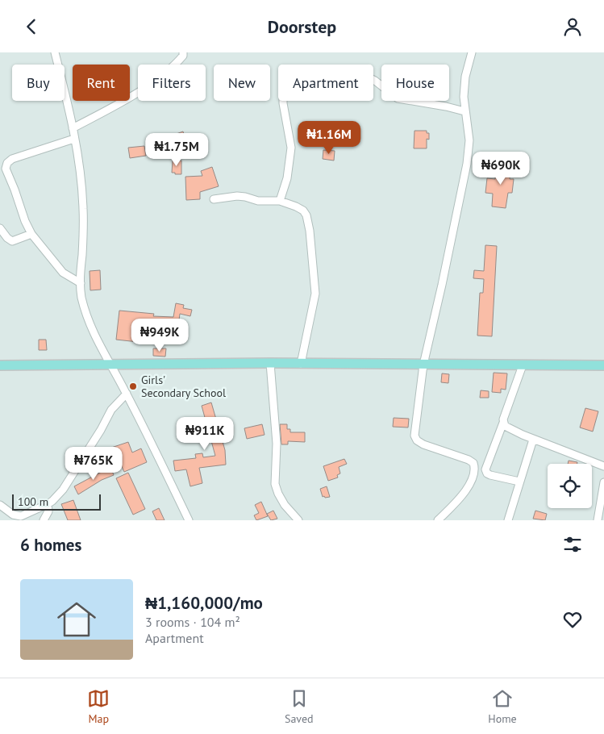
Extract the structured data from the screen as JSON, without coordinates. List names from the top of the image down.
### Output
{
  "places": ["Girls' Secondary School"],
  "scale_bar": "100 m",
  "page": {
    "header": "Doorstep",
    "chip": [
      "Buy",
      "Rent",
      "Filters",
      "New",
      "Apartment",
      "House"
    ],
    "price": [
      "₦1.16M",
      "₦1.75M",
      "₦690K",
      "₦949K",
      "₦911K",
      "₦765K"
    ],
    "scale": "100 m",
    "heading": "6 homes",
    "list": [
      {
        "name": "₦1,160,000/mo",
        "note": "3 rooms · 104 m² · Apartment"
      }
    ],
    "tabs": ["Map", "Saved", "Home"]
  }
}
